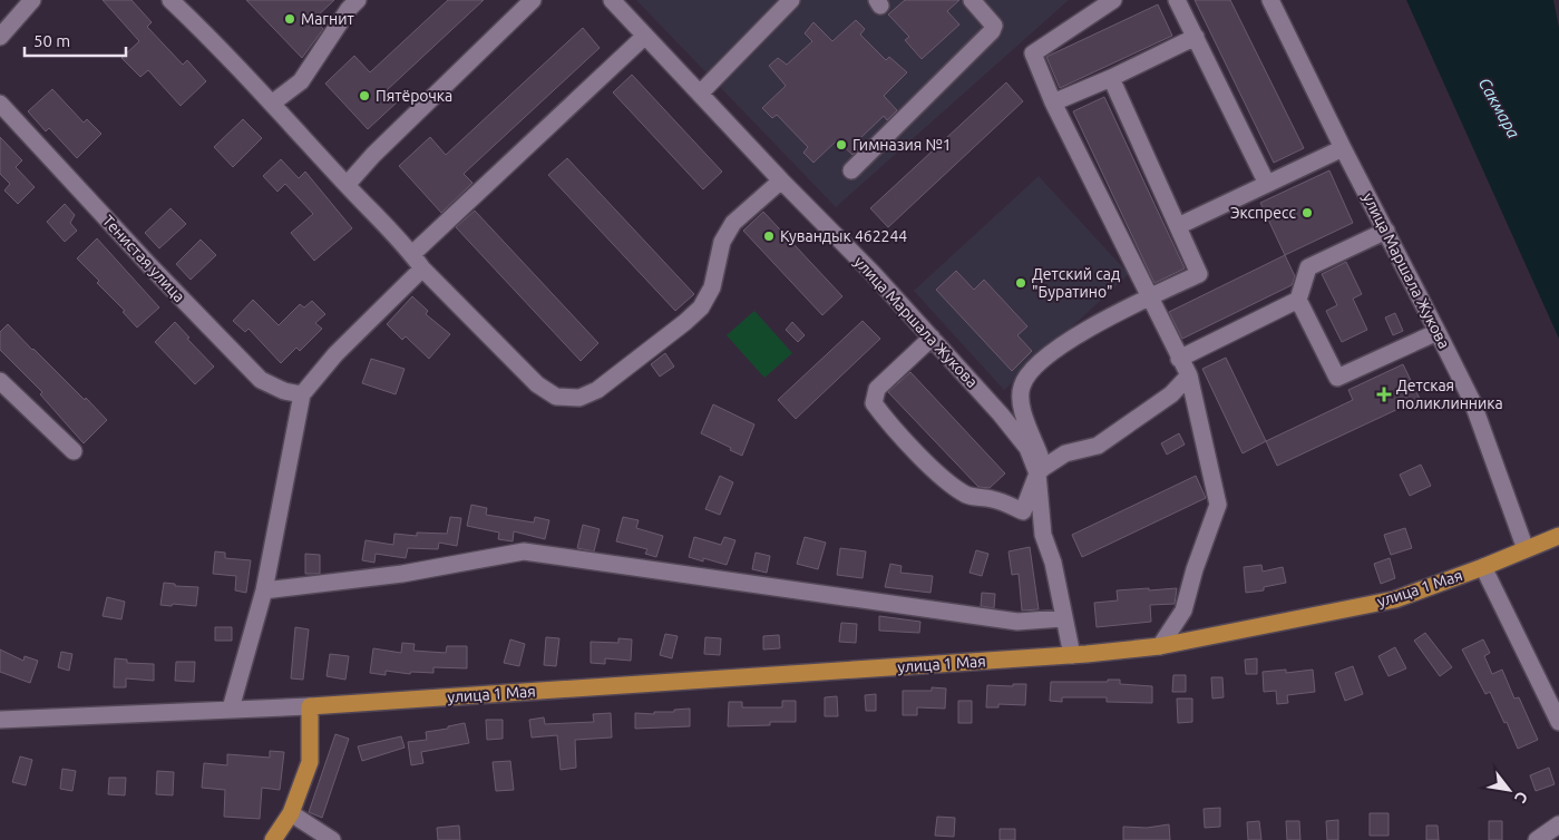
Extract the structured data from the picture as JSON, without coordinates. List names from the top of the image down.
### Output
{
  "streets": {
    "main road": ["улица 1 Мая"],
    "street": ["Тенистая улица", "улица Маршала Жукова"]
  },
  "crossings": [
    ["улица Маршала Жукова", "улица 1 Мая"]
  ],
  "water": ["Сакмара"],
  "places": {
    "other": [
      "Магнит",
      "Пятёрочка",
      "Гимназия №1",
      "Экспресс",
      "Кувандык 462244",
      "Детский сад \"Буратино\""
    ],
    "health": ["Детская поликлинника"]
  },
  "scale_bar": "50 m",
  "north": "bottom right"
}
